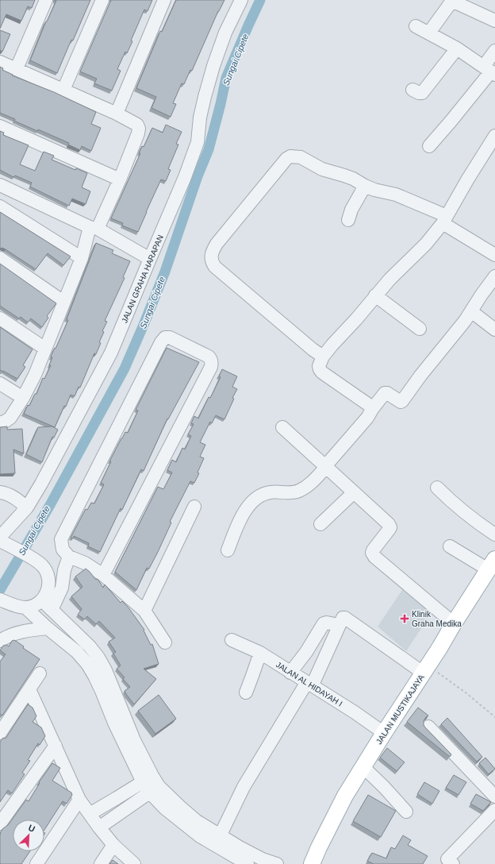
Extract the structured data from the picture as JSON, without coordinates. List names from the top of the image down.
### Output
{
  "streets": {
    "main road": ["JALAN MUSTIKAJAYA"],
    "street": ["JALAN GRAHA HARAPAN", "JALAN AL HIDAYAH I"]
  },
  "crossings": [
    ["JALAN AL HIDAYAH I", "JALAN MUSTIKAJAYA"]
  ],
  "water": ["Sungai Cipete"],
  "places": {
    "health": ["Klinik Graha Medika"]
  },
  "north": "top right"
}
